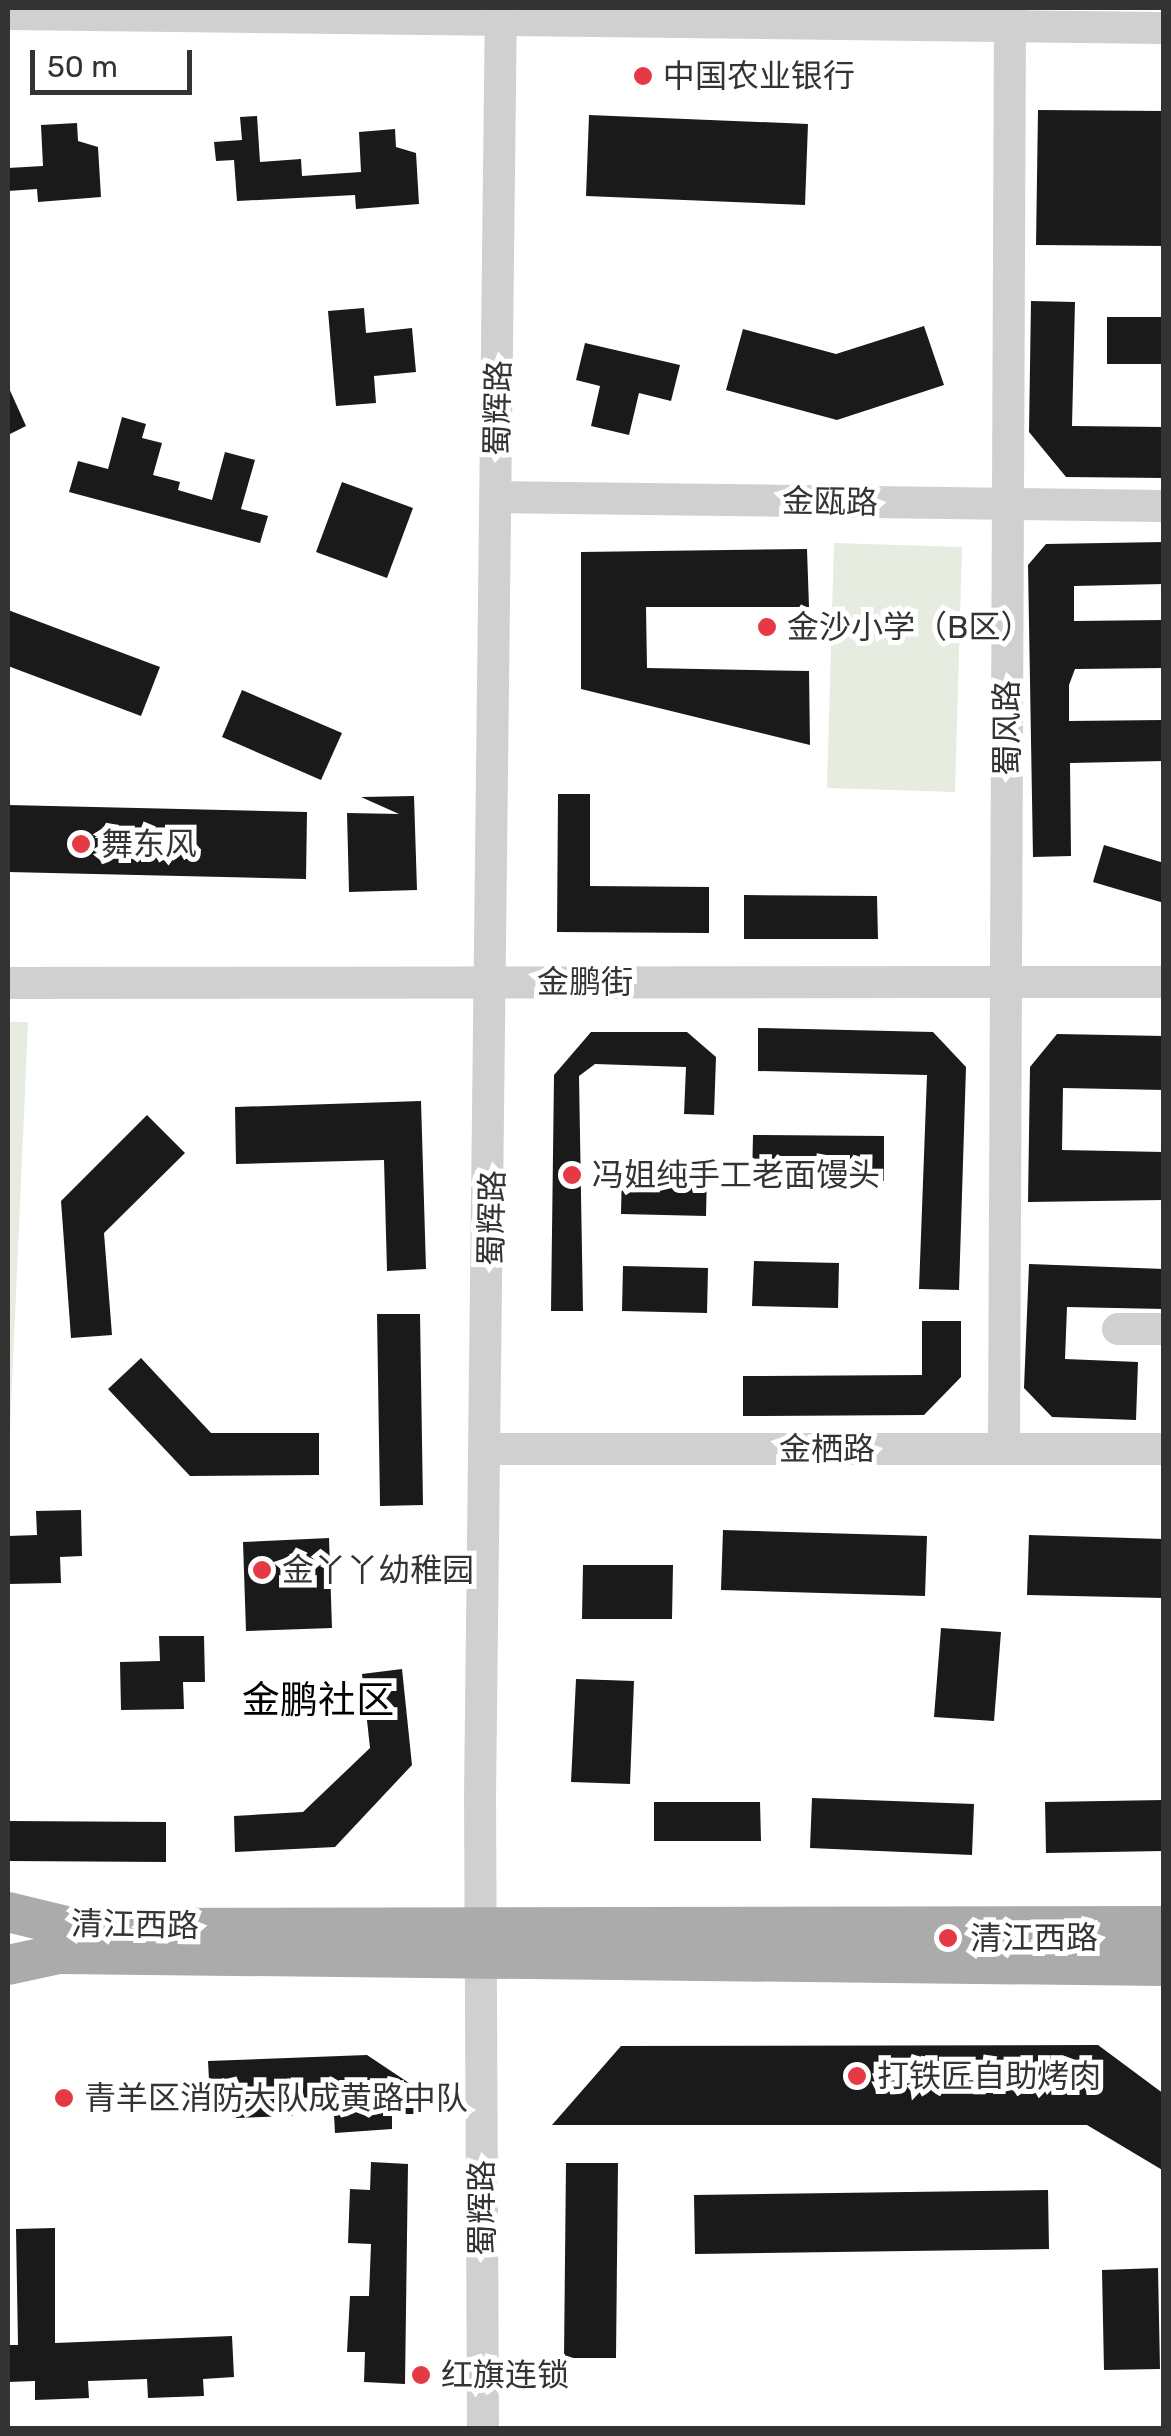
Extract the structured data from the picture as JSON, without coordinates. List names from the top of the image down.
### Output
{
  "streets": {
    "main road": ["清江西路"],
    "street": [
      "蜀辉路",
      "金瓯路",
      "蜀风路",
      "金鹏街",
      "金栖路"
    ]
  },
  "crossings": [
    ["蜀辉路", "金瓯路"],
    ["蜀辉路", "金鹏街"],
    ["蜀辉路", "金栖路"],
    ["蜀辉路", "清江西路"],
    ["金瓯路", "蜀风路"],
    ["蜀风路", "金鹏街"],
    ["蜀风路", "金栖路"]
  ],
  "districts": ["金鹏社区"],
  "places": [
    "中国农业银行",
    "金沙小学（B区）",
    "舞东风",
    "冯姐纯手工老面馒头",
    "金丫丫幼稚园",
    "清江西路",
    "打铁匠自助烤肉",
    "青羊区消防大队成黄路中队",
    "红旗连锁"
  ],
  "scale_bar": "50 m"
}
